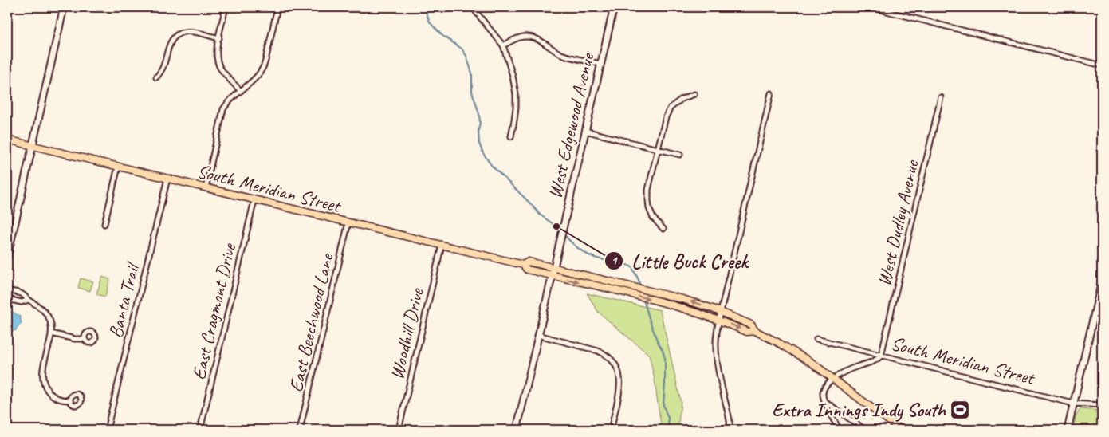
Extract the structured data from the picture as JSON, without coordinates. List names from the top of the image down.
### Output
{
  "streets": {
    "main road": ["West Edgewood Avenue", "South Meridian Street"],
    "street": [
      "West Dudley Avenue",
      "Banta Trail",
      "East Cragmont Drive",
      "East Beechwood Lane",
      "Woodhill Drive"
    ]
  },
  "crossings": [
    ["West Edgewood Avenue", "South Meridian Street"],
    ["South Meridian Street", "West Dudley Avenue"],
    ["South Meridian Street", "Banta Trail"],
    ["South Meridian Street", "East Cragmont Drive"],
    ["South Meridian Street", "East Beechwood Lane"],
    ["South Meridian Street", "Woodhill Drive"]
  ],
  "places": {
    "other": ["Little Buck Creek"],
    "sports": ["Extra Innings Indy South"]
  }
}
